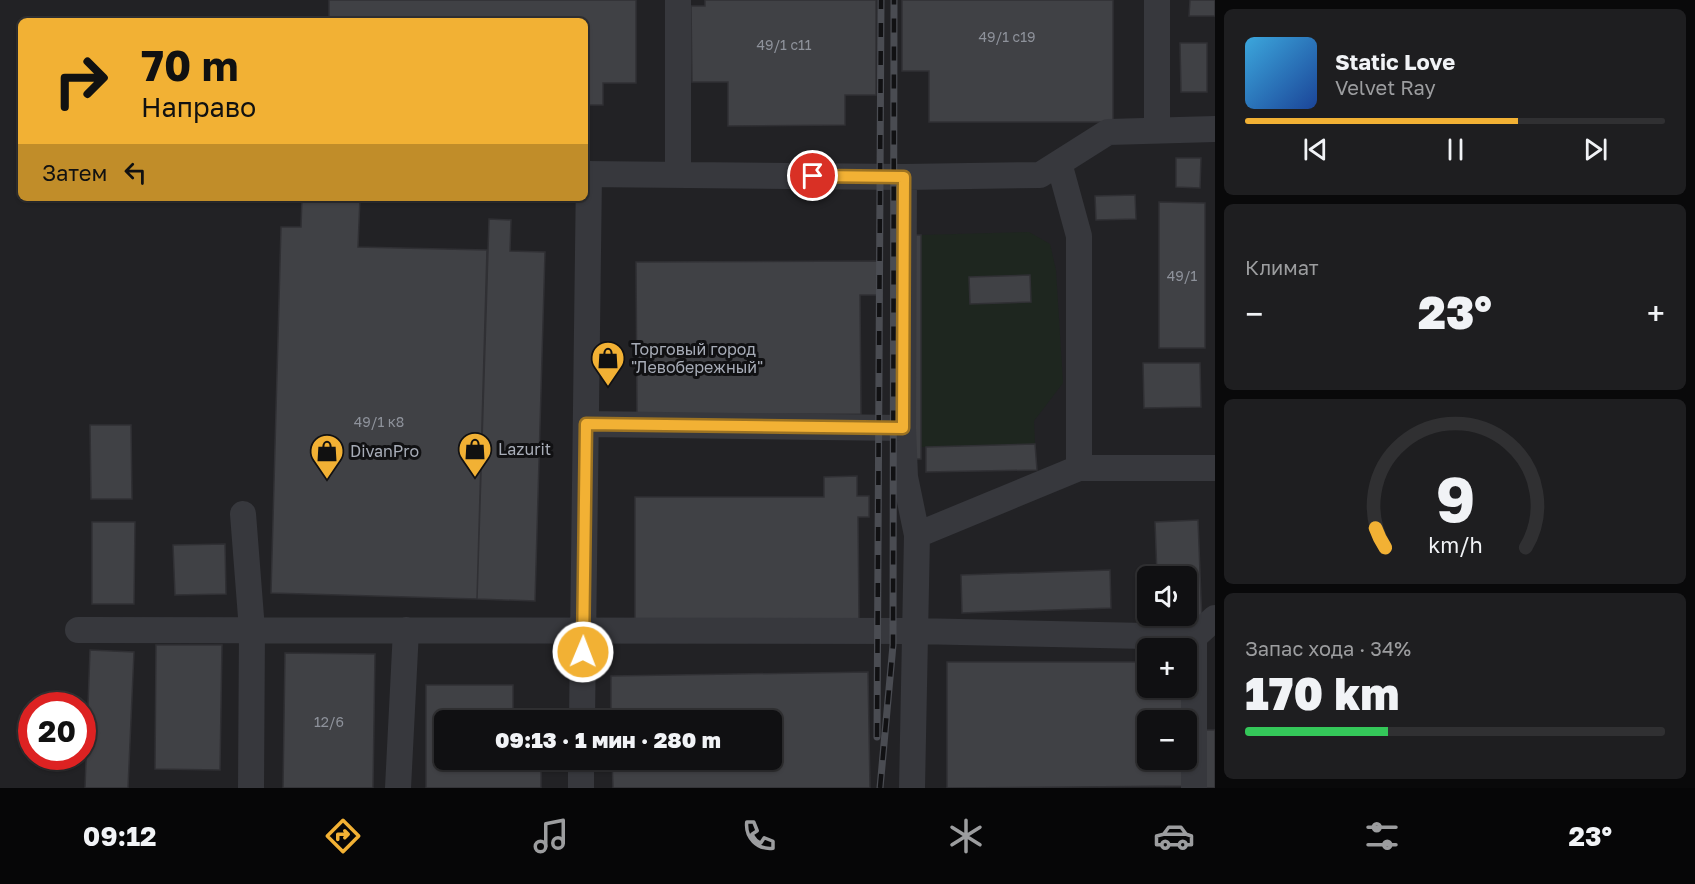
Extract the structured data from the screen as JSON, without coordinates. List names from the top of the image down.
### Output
{
  "places": {
    "shop": ["Торговый город \"Левобережный\"", "Lazurit", "DivanPro"]
  },
  "house_numbers": [
    "49/1 с19",
    "49/1 с11",
    "49/1",
    "49/1 к8",
    "12/6"
  ],
  "page": {
    "turn": ["70 m", "Направо"],
    "song": ["Static Love", "Velvet Ray"],
    "then": "Затем",
    "tile": [
      "Климат",
      ["Запас хода · 34%", "170 km"]
    ],
    "heat": ["−", "23°", "+"],
    "map_buttons": ["+", "−"],
    "limit": "20",
    "trip": "09:13 · 1 мин · 280 m",
    "tabs": ["09:12", "23°"],
    "gauge": ["9", "km/h"]
  }
}
